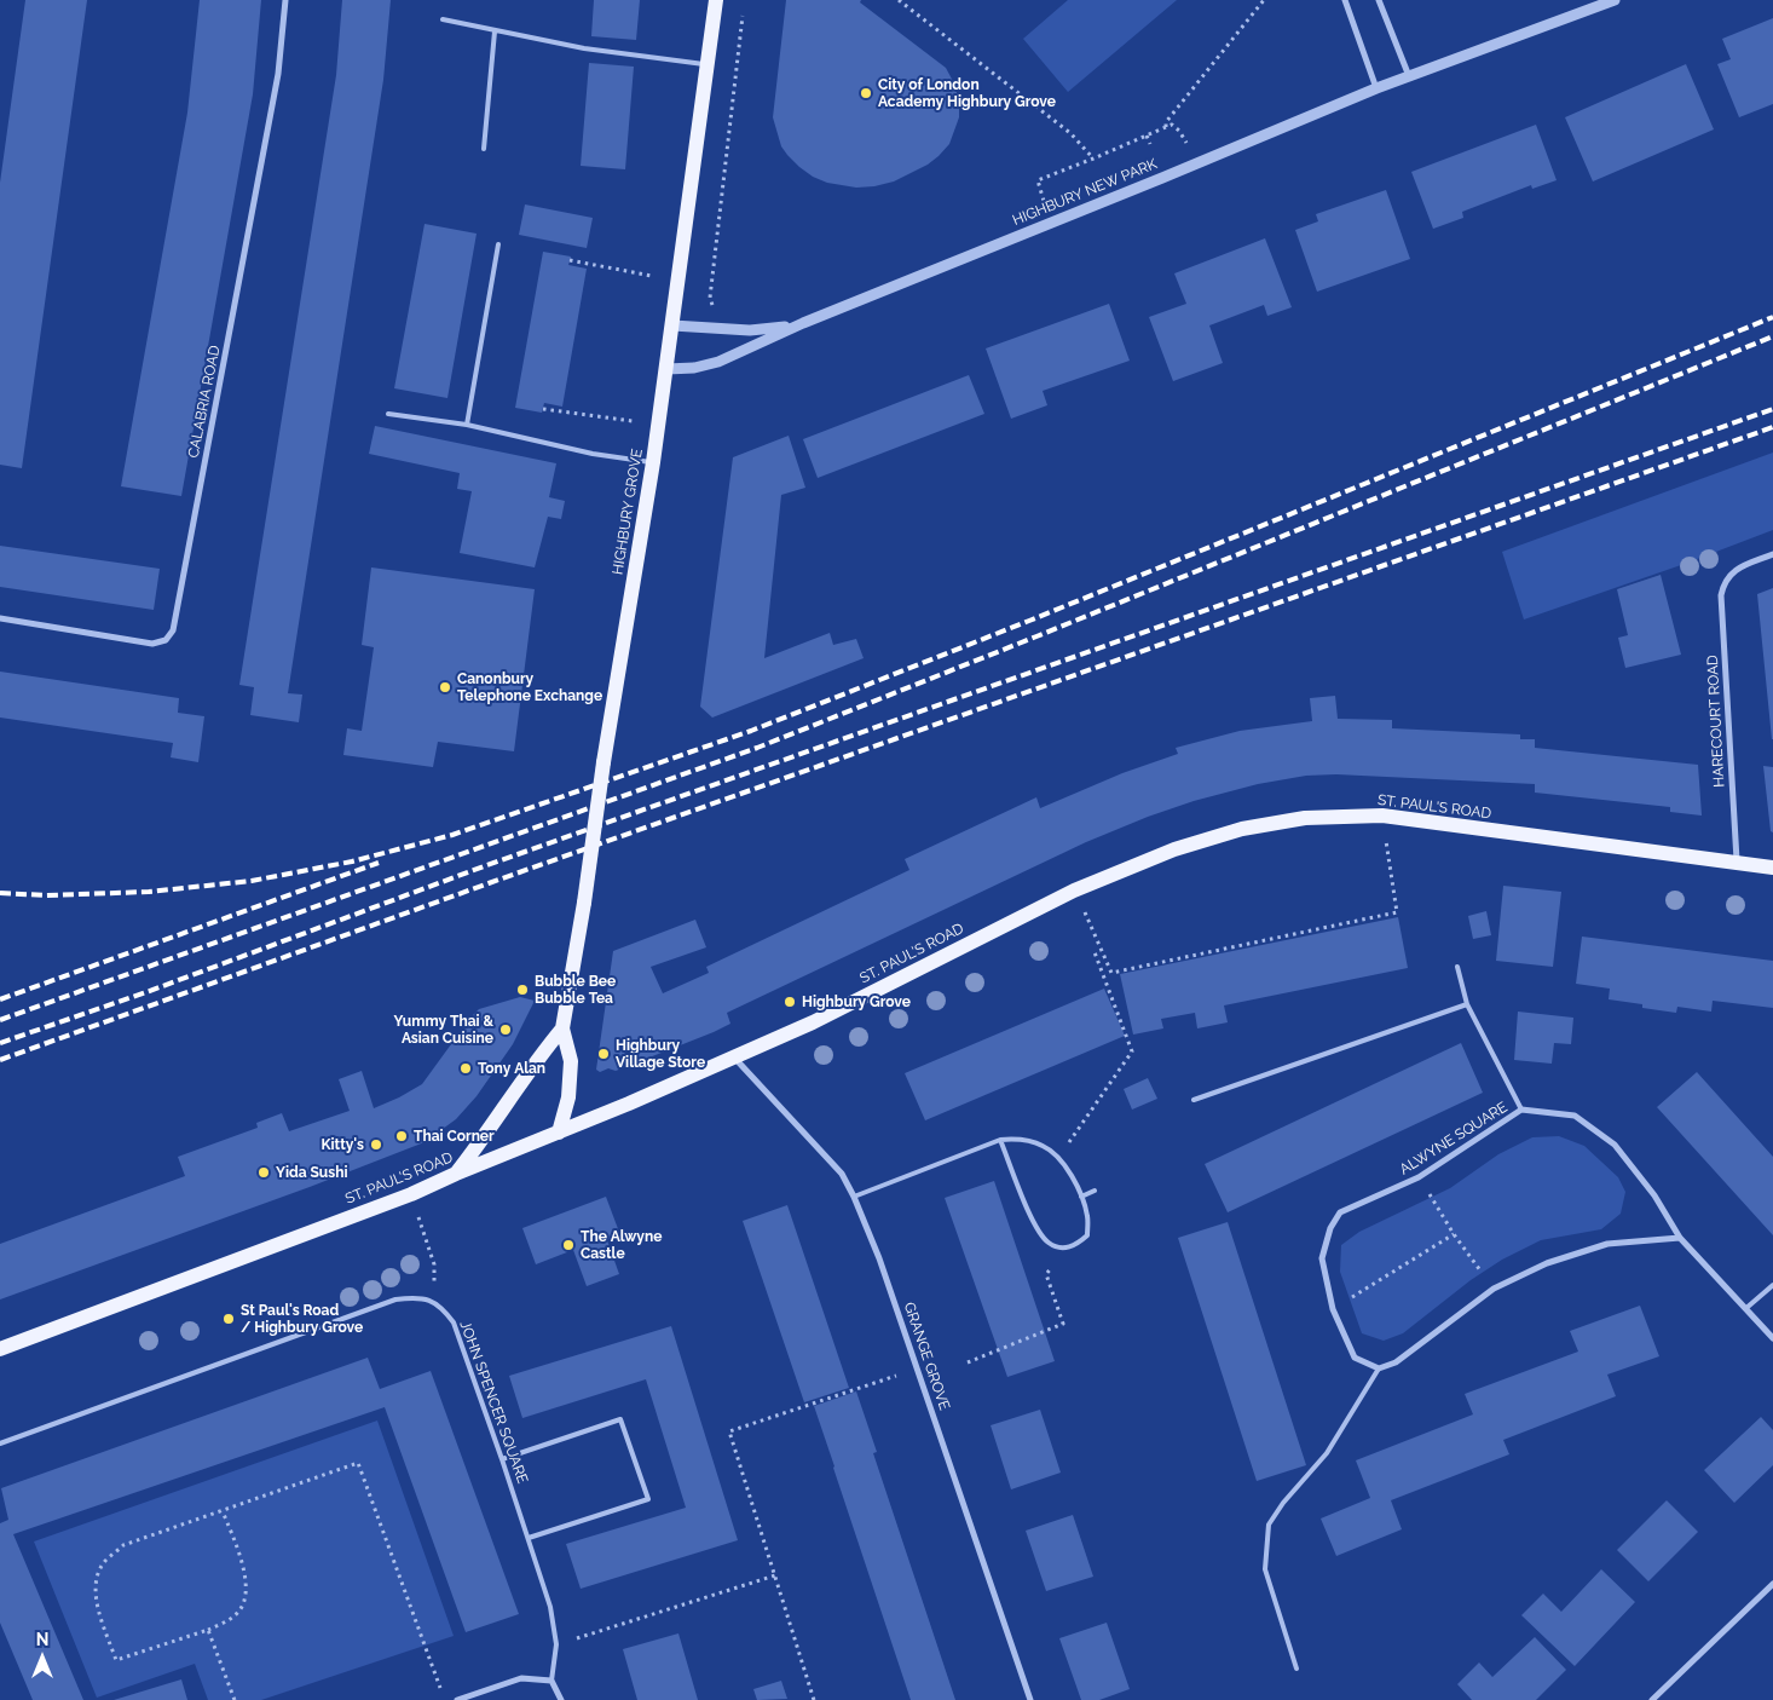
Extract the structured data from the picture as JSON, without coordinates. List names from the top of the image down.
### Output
{
  "streets": {
    "main road": ["HIGHBURY GROVE", "ST. PAUL'S ROAD"],
    "street": [
      "HIGHBURY NEW PARK",
      "CALABRIA ROAD",
      "HARECOURT ROAD",
      "ALWYNE SQUARE",
      "GRANGE GROVE"
    ],
    "lane": ["JOHN SPENCER SQUARE"]
  },
  "crossings": [
    ["HIGHBURY NEW PARK", "HIGHBURY GROVE"],
    ["HIGHBURY GROVE", "ST. PAUL'S ROAD"],
    ["HARECOURT ROAD", "ST. PAUL'S ROAD"],
    ["ST. PAUL'S ROAD", "GRANGE GROVE"]
  ],
  "places": [
    "City of London Academy Highbury Grove",
    "Canonbury Telephone Exchange",
    "Bubble Bee Bubble Tea",
    "Highbury Grove",
    "Yummy Thai & Asian Cuisine",
    "Highbury Village Store",
    "Tony Alan",
    "Thai Corner",
    "Kitty's",
    "Yida Sushi",
    "The Alwyne Castle",
    "St Paul's Road / Highbury Grove"
  ],
  "north": "top"
}
